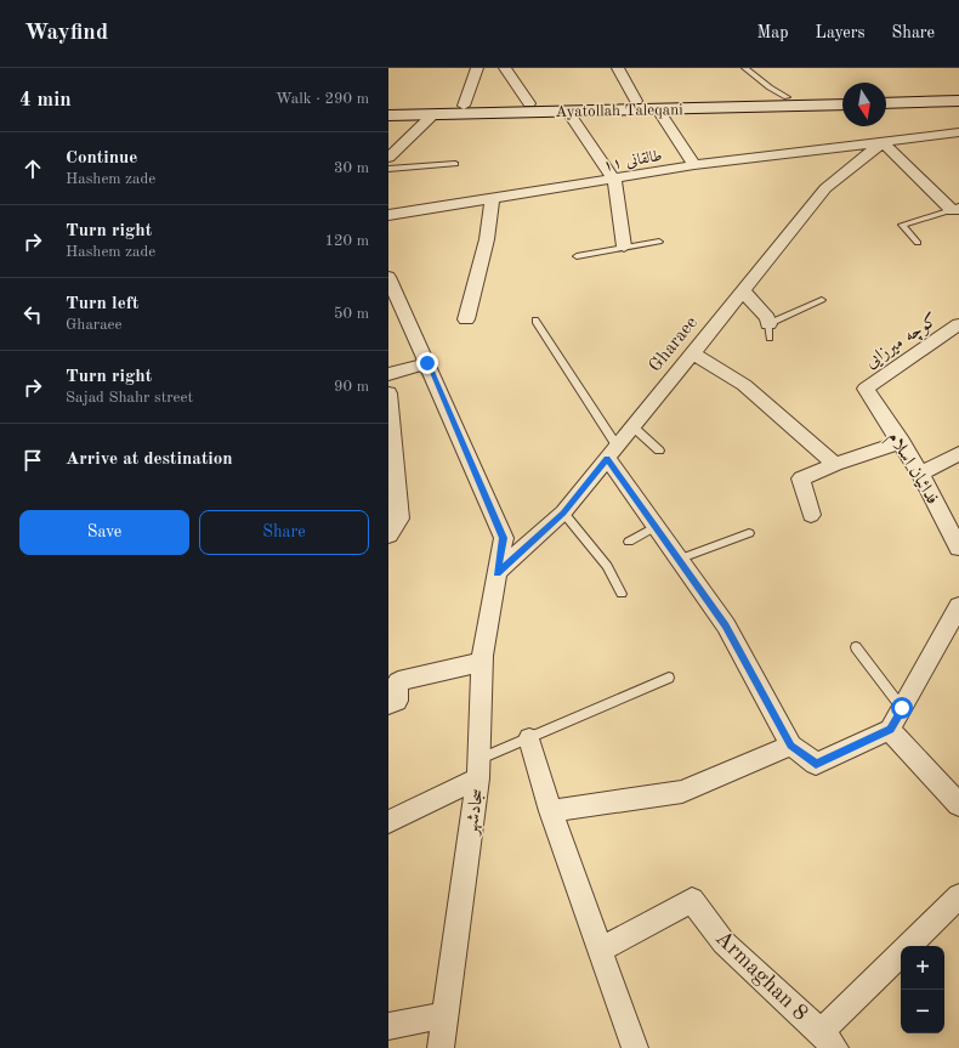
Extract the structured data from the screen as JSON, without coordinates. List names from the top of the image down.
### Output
{
  "streets": {
    "main road": ["Ayatollah Taleqani"],
    "street": [
      "طالقانی ۱۱",
      "کوچه میرزایی",
      "Gharaee",
      "فدائیان اسلام",
      "سجادشهر",
      "Armaghan 8"
    ]
  },
  "crossings": [
    ["طالقانی ۱۱", "Gharaee"],
    ["کوچه میرزایی", "فدائیان اسلام"],
    ["Gharaee", "سجادشهر"]
  ],
  "north": "bottom",
  "page": {
    "header": "Wayfind",
    "nav": ["Map", "Layers", "Share"],
    "heading": ["4 min", "Walk · 290 m"],
    "list": [
      ["Continue", "Hashem zade", "30 m"],
      ["Turn right", "Hashem zade", "120 m"],
      ["Turn left", "Gharaee", "50 m"],
      ["Turn right", "Sajad Shahr street", "90 m"],
      "Arrive at destination"
    ],
    "buttons": ["Save", "Share"],
    "map_buttons": ["+", "−"]
  }
}
